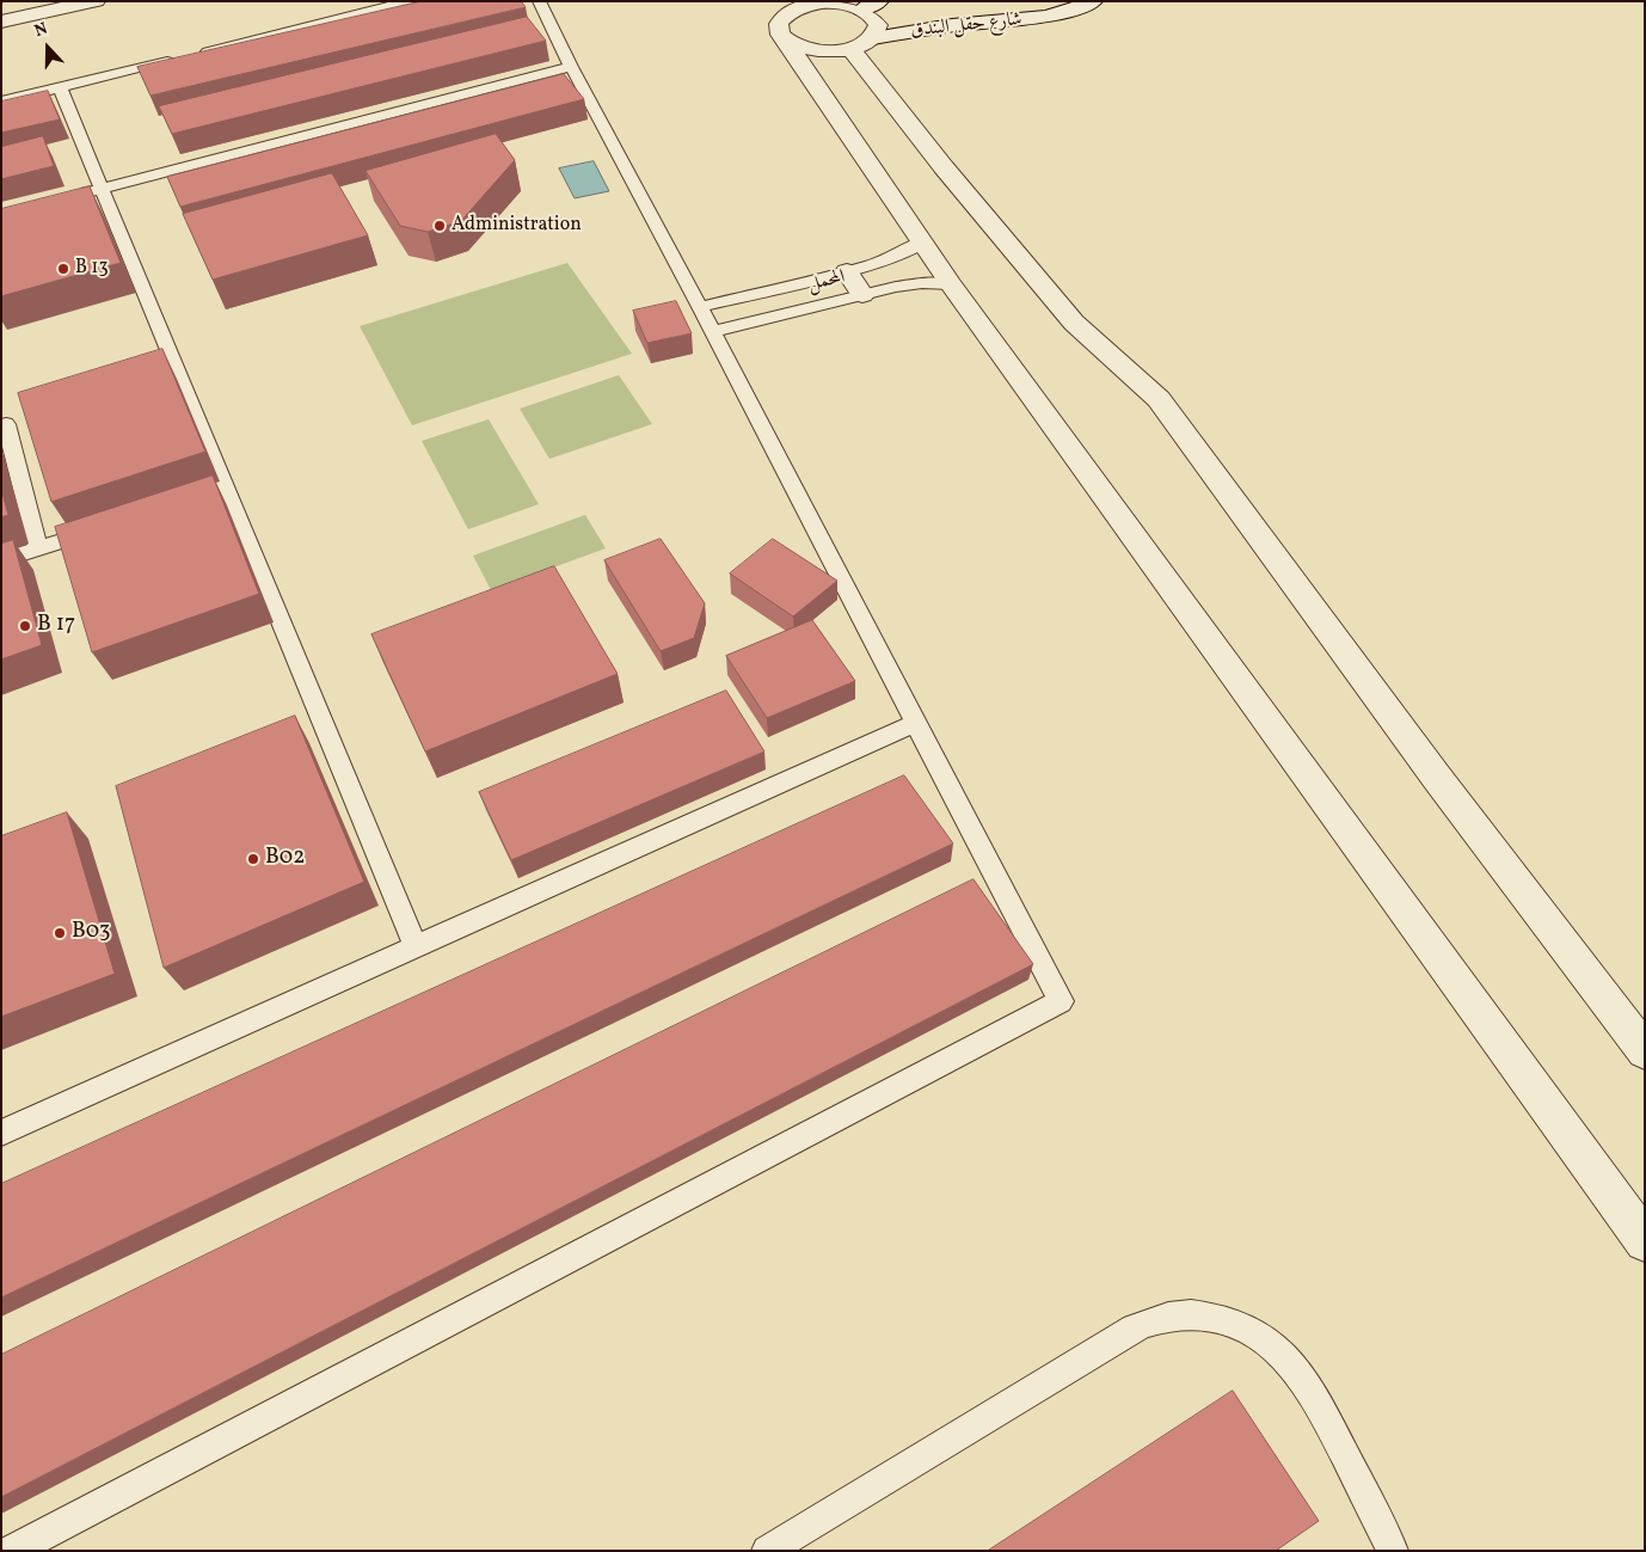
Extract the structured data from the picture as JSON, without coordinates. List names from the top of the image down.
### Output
{
  "streets": {
    "street": ["شارع حقل البندق"],
    "lane": ["المحمل"]
  },
  "places": [
    "Administration",
    "B 13",
    "B 17",
    "B02",
    "B03"
  ],
  "north": "top"
}
